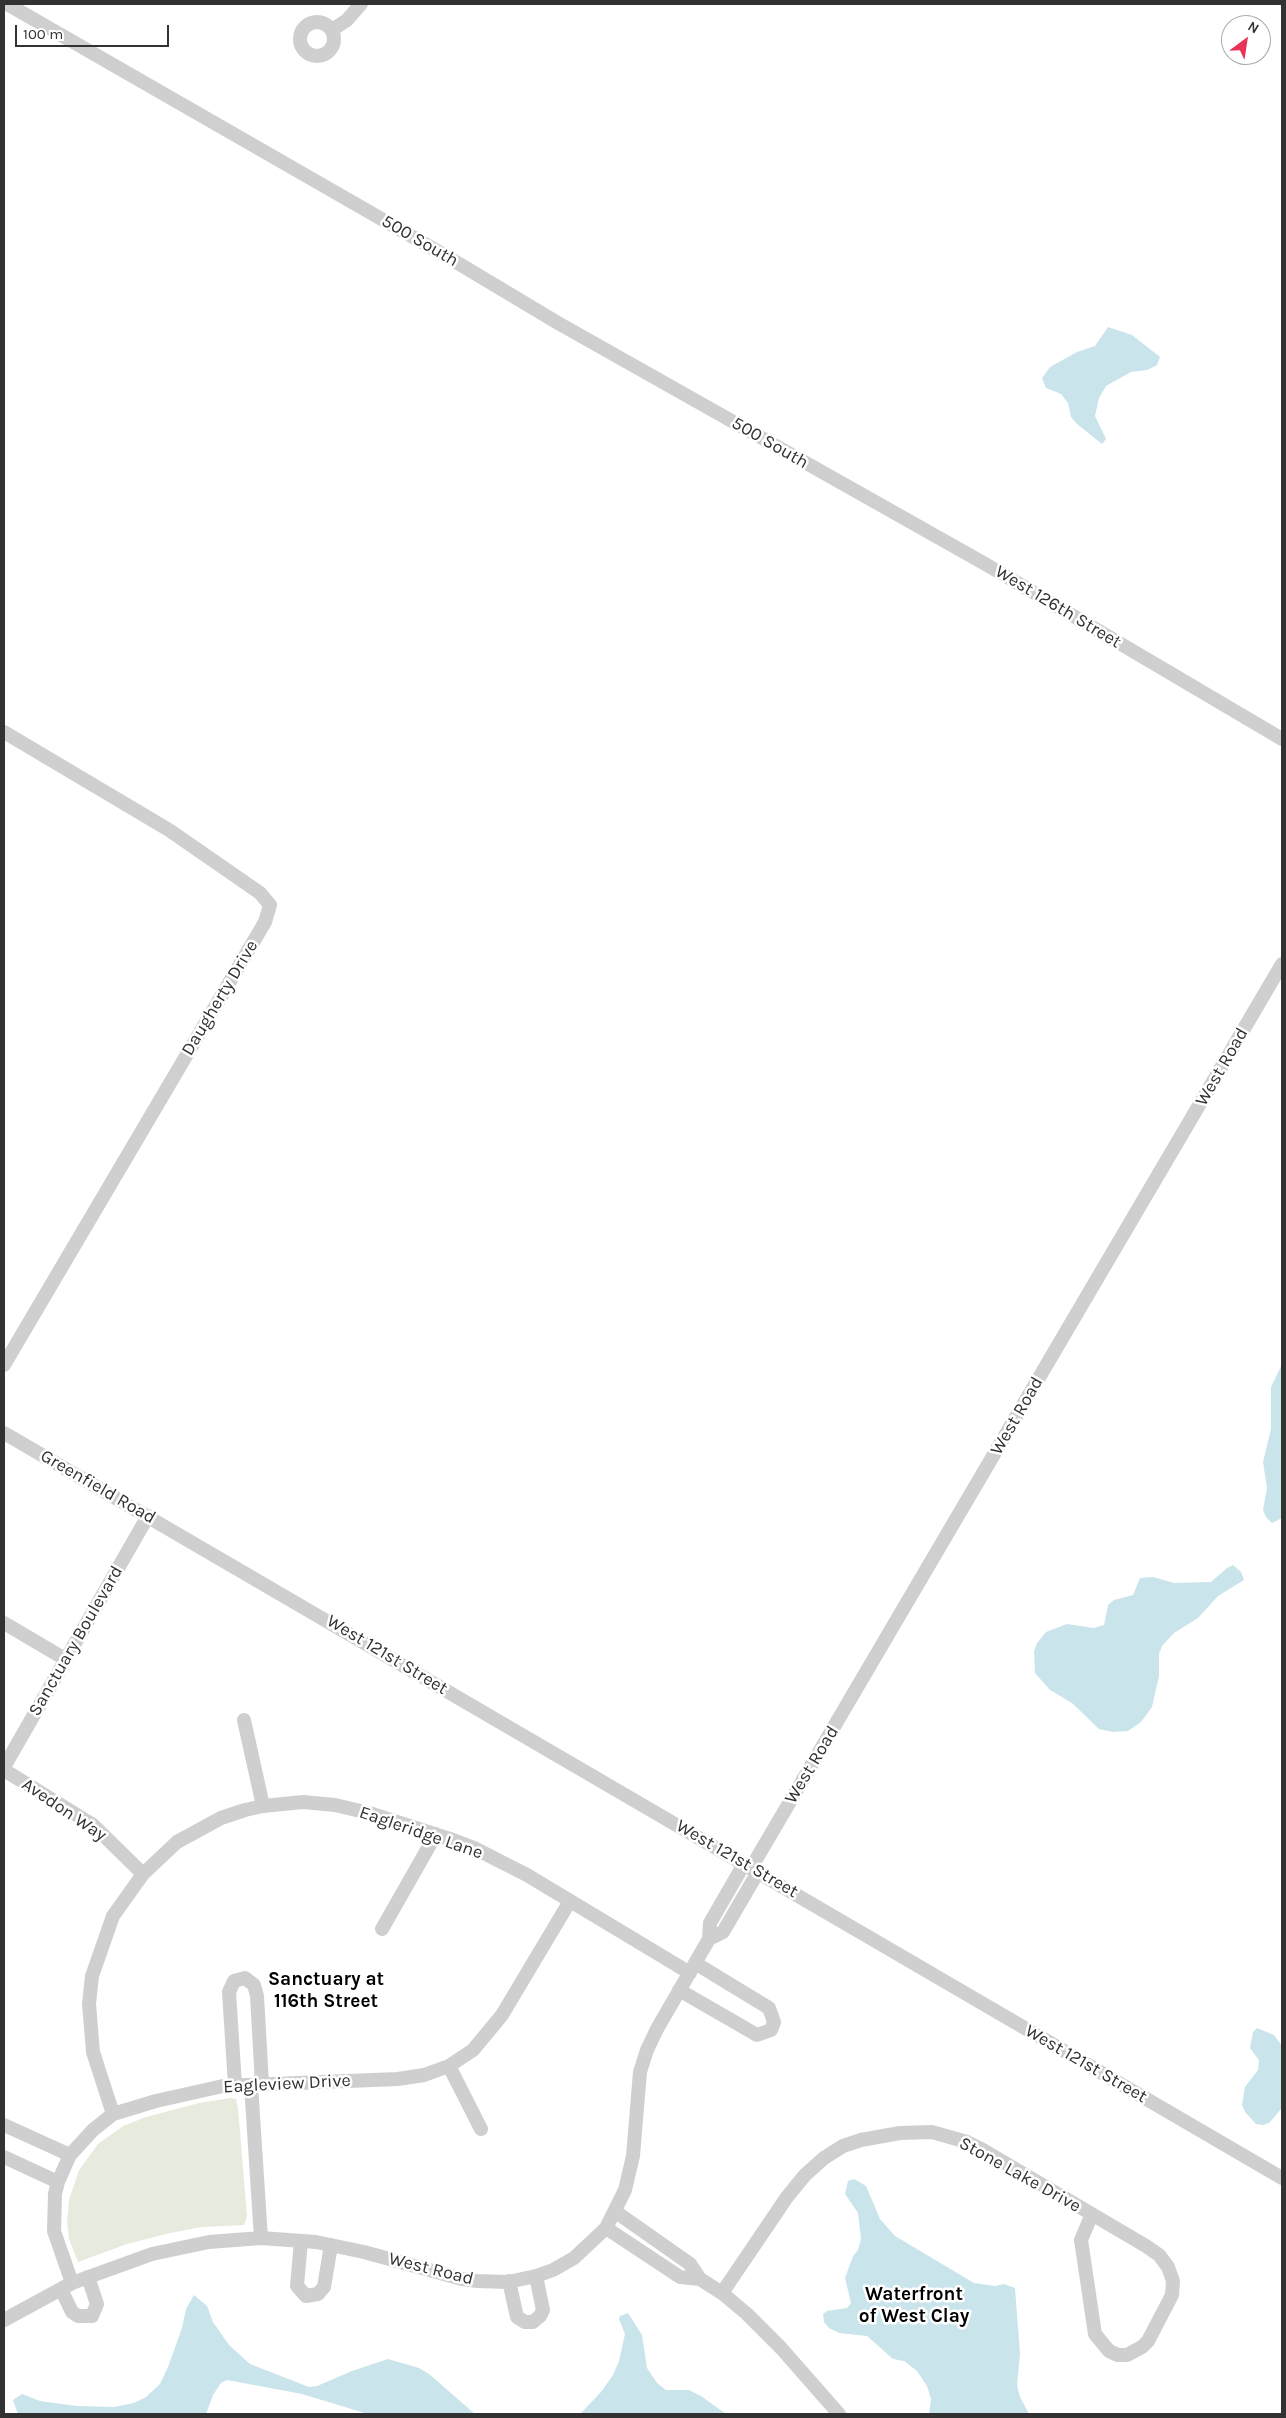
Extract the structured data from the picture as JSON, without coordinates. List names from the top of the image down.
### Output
{
  "streets": {
    "street": [
      "500 South",
      "West 126th Street",
      "Daugherty Drive",
      "West Road",
      "Greenfield Road",
      "Sanctuary Boulevard",
      "West 121st Street",
      "Avedon Way",
      "Eagleridge Lane",
      "Eagleview Drive",
      "Stone Lake Drive"
    ]
  },
  "crossings": [
    ["500 South", "West 126th Street"],
    ["West Road", "West 121st Street"],
    ["West Road", "Eagleridge Lane"],
    ["West Road", "Eagleview Drive"],
    ["Greenfield Road", "Sanctuary Boulevard"],
    ["Greenfield Road", "West 121st Street"],
    ["Sanctuary Boulevard", "Avedon Way"],
    ["Avedon Way", "Eagleridge Lane"],
    ["Eagleridge Lane", "Eagleview Drive"]
  ],
  "districts": ["Sanctuary at 116th Street", "Waterfront of West Clay"],
  "scale_bar": "100 m",
  "north": "top right"
}
